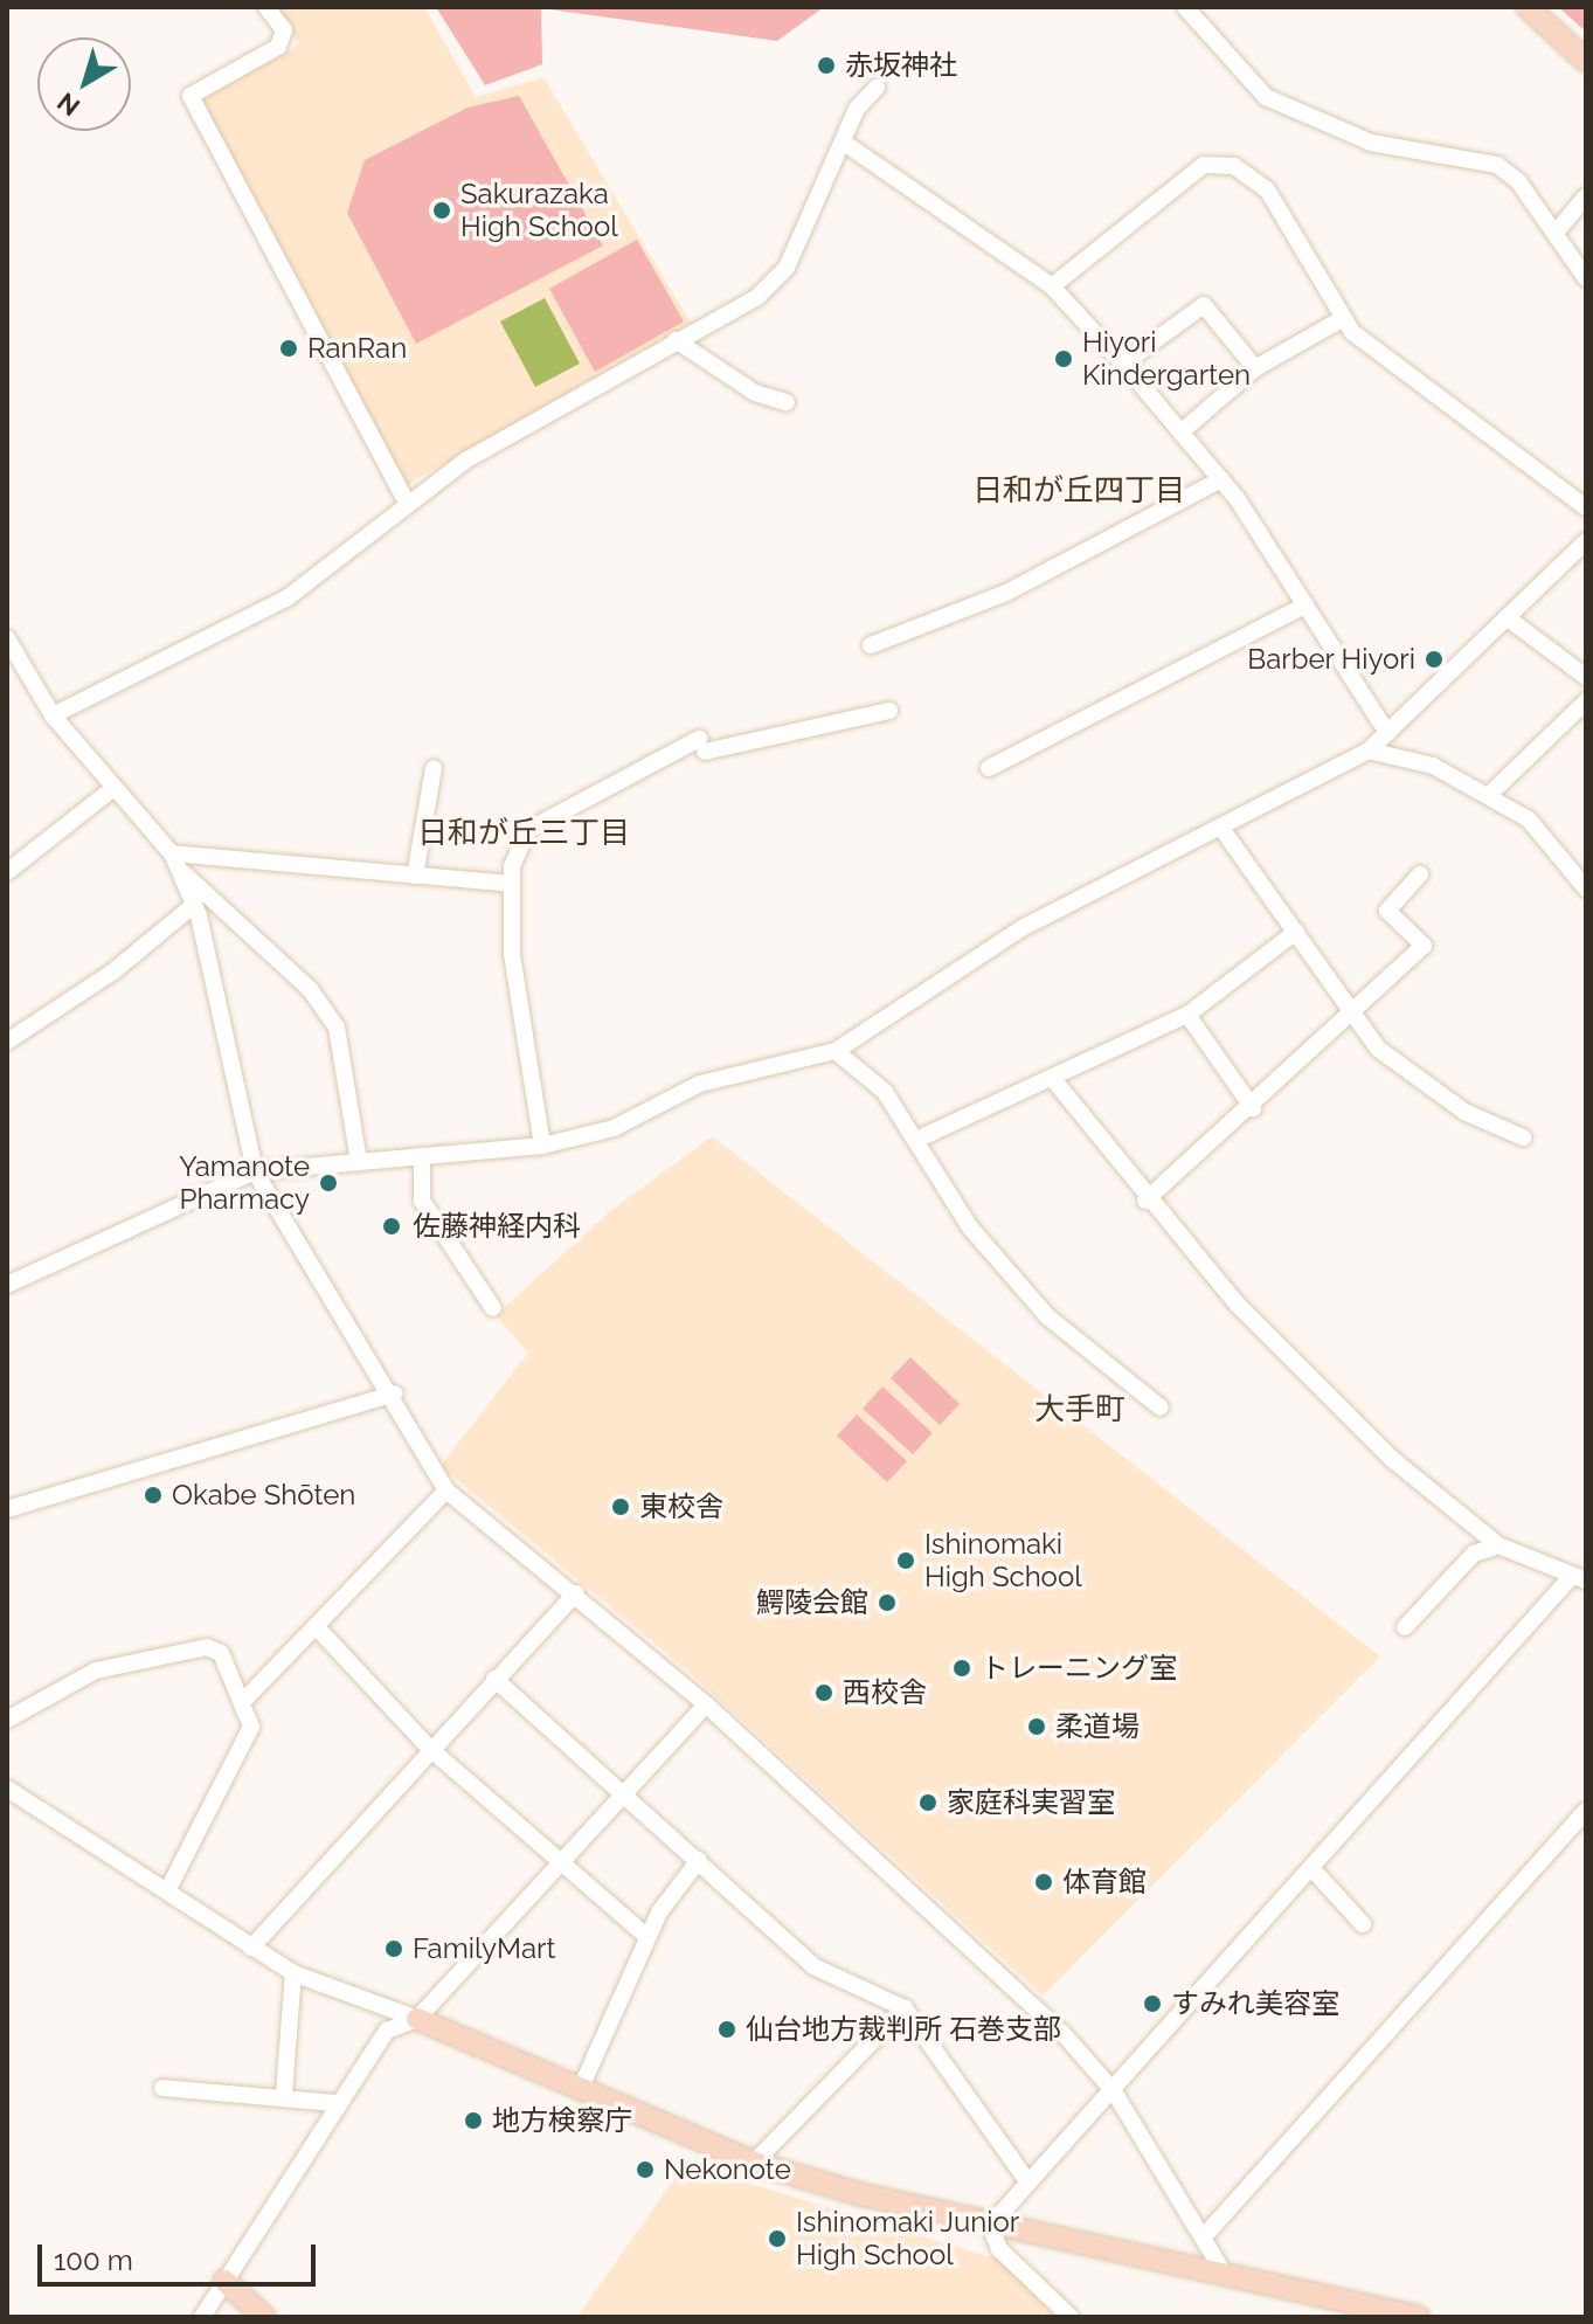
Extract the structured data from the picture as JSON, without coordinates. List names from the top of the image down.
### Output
{
  "districts": ["日和が丘四丁目", "日和が丘三丁目", "大手町"],
  "places": [
    "赤坂神社",
    "Sakurazaka High School",
    "RanRan",
    "Hiyori Kindergarten",
    "Barber Hiyori",
    "Yamanote Pharmacy",
    "佐藤神経内科",
    "Okabe Shōten",
    "東校舎",
    "Ishinomaki High School",
    "鰐陵会館",
    "トレーニング室",
    "西校舎",
    "柔道場",
    "家庭科実習室",
    "体育館",
    "FamilyMart",
    "すみれ美容室",
    "仙台地方裁判所 石巻支部",
    "地方検察庁",
    "Nekonote",
    "Ishinomaki Junior High School"
  ],
  "scale_bar": "100 m",
  "north": "bottom left"
}
